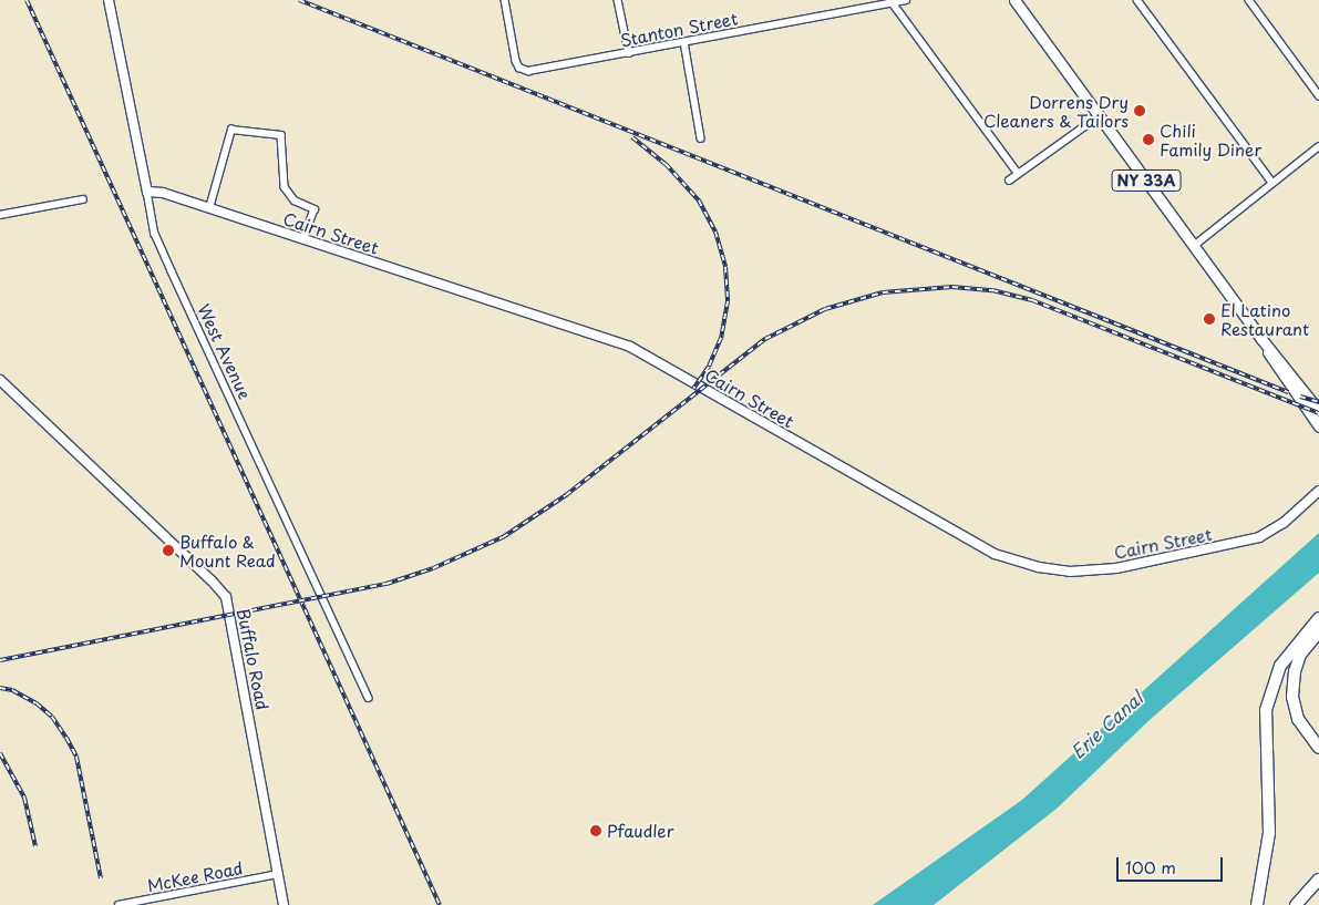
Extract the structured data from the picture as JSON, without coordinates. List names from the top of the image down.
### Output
{
  "streets": {
    "main road": ["NY 33A"],
    "street": [
      "Stanton Street",
      "Cairn Street",
      "West Avenue",
      "Buffalo Road",
      "McKee Road"
    ]
  },
  "crossings": [
    ["Cairn Street", "West Avenue"],
    ["Buffalo Road", "McKee Road"]
  ],
  "water": ["Erie Canal"],
  "places": [
    "Dorrens Dry Cleaners & Tailors",
    "Chili Family Diner",
    "El Latino Restaurant",
    "Buffalo & Mount Read",
    "Pfaudler"
  ],
  "scale_bar": "100 m"
}
